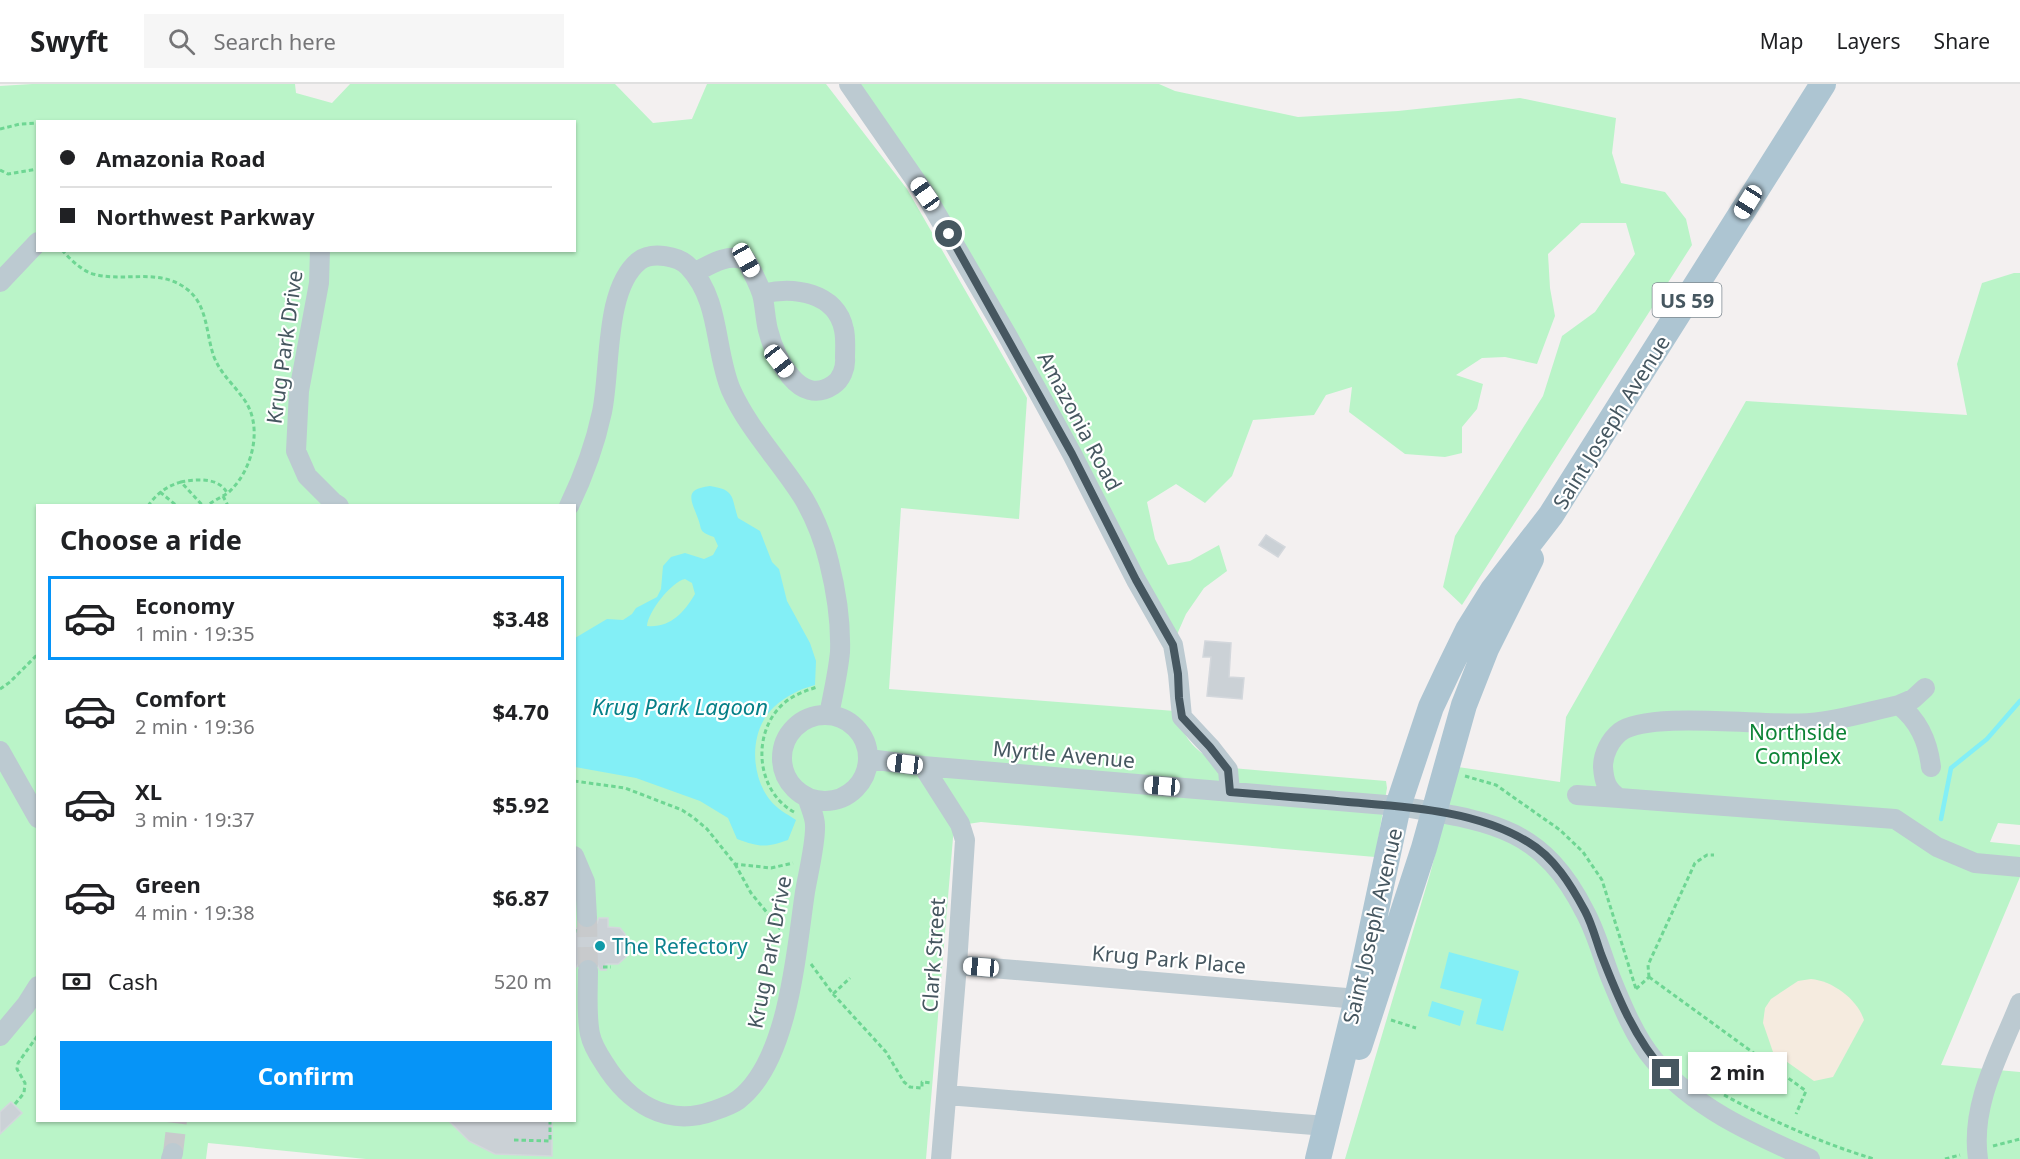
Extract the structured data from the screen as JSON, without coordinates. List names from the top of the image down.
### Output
{
  "streets": {
    "main road": ["US 59", "Saint Joseph Avenue"],
    "street": [
      "Krug Park Drive",
      "Amazonia Road",
      "Myrtle Avenue",
      "Clark Street",
      "Krug Park Place"
    ]
  },
  "crossings": [
    ["Krug Park Drive", "Myrtle Avenue"],
    ["Amazonia Road", "Myrtle Avenue"],
    ["Saint Joseph Avenue", "Myrtle Avenue"],
    ["Saint Joseph Avenue", "Krug Park Place"],
    ["Myrtle Avenue", "Clark Street"],
    ["Clark Street", "Krug Park Place"]
  ],
  "water": ["Krug Park Lagoon"],
  "parks": ["Northside Complex"],
  "places": ["The Refectory"],
  "page": {
    "header": "Swyft",
    "search": "Search here",
    "nav": ["Map", "Layers", "Share"],
    "banner": ["Amazonia Road", "Northwest Parkway"],
    "heading": "Choose a ride",
    "list": [
      {
        "name": "Economy",
        "note": "1 min · 19:35",
        "value": "$3.48"
      },
      {
        "name": "Comfort",
        "note": "2 min · 19:36",
        "value": "$4.70"
      },
      {
        "name": "XL",
        "note": "3 min · 19:37",
        "value": "$5.92"
      },
      {
        "name": "Green",
        "note": "4 min · 19:38",
        "value": "$6.87"
      }
    ],
    "pay": ["Cash", "520 m"],
    "buttons": "Confirm",
    "bubble": "2 min"
  }
}
